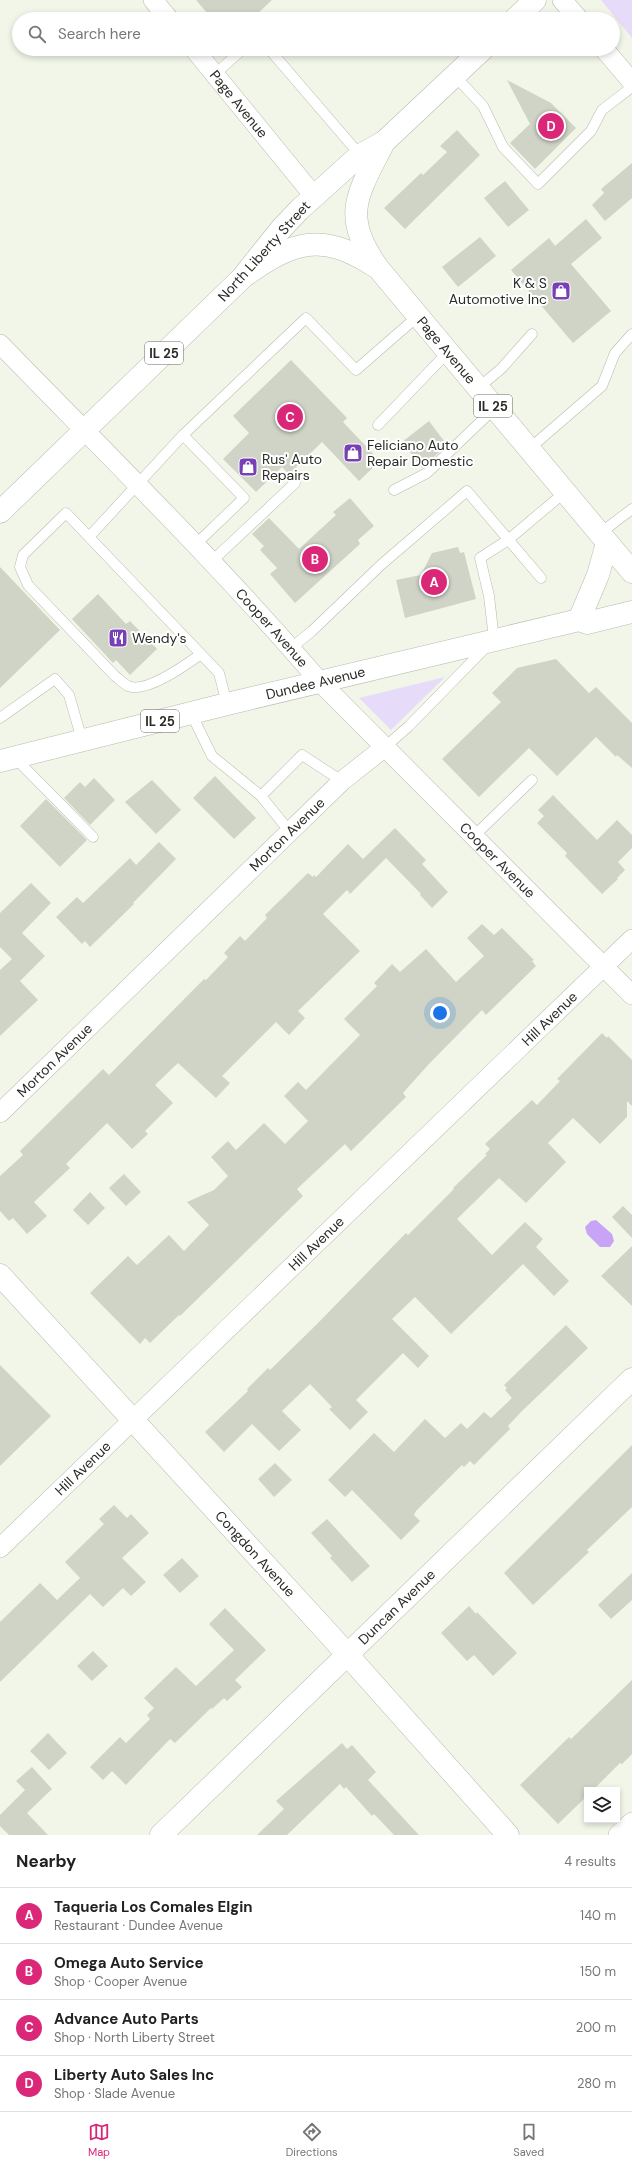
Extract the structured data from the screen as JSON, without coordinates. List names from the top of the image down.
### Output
{
  "streets": {
    "main road": [
      "Page Avenue",
      "North Liberty Street",
      "IL 25",
      "Dundee Avenue",
      "Congdon Avenue",
      "Duncan Avenue"
    ],
    "street": ["Cooper Avenue", "Morton Avenue", "Hill Avenue"]
  },
  "crossings": [
    ["Page Avenue", "North Liberty Street"],
    ["North Liberty Street", "Cooper Avenue"],
    ["Cooper Avenue", "Dundee Avenue"],
    ["Cooper Avenue", "Morton Avenue"],
    ["Cooper Avenue", "Hill Avenue"],
    ["Dundee Avenue", "Morton Avenue"],
    ["Hill Avenue", "Congdon Avenue"],
    ["Congdon Avenue", "Duncan Avenue"]
  ],
  "places": {
    "shop": ["K & S Automotive Inc", "Feliciano Auto Repair Domestic", "Rus' Auto Repairs"],
    "restaurant": ["Wendy's"]
  },
  "page": {
    "search": "Search here",
    "pins": [
      "D",
      "C",
      "B",
      "A"
    ],
    "heading": ["Nearby", "4 results"],
    "list": [
      {
        "mark": "A",
        "name": "Taqueria Los Comales Elgin",
        "note": "Restaurant · Dundee Avenue",
        "value": "140 m"
      },
      {
        "mark": "B",
        "name": "Omega Auto Service",
        "note": "Shop · Cooper Avenue",
        "value": "150 m"
      },
      {
        "mark": "C",
        "name": "Advance Auto Parts",
        "note": "Shop · North Liberty Street",
        "value": "200 m"
      },
      {
        "mark": "D",
        "name": "Liberty Auto Sales Inc",
        "note": "Shop · Slade Avenue",
        "value": "280 m"
      }
    ],
    "nav": ["Map", "Directions", "Saved"]
  }
}
